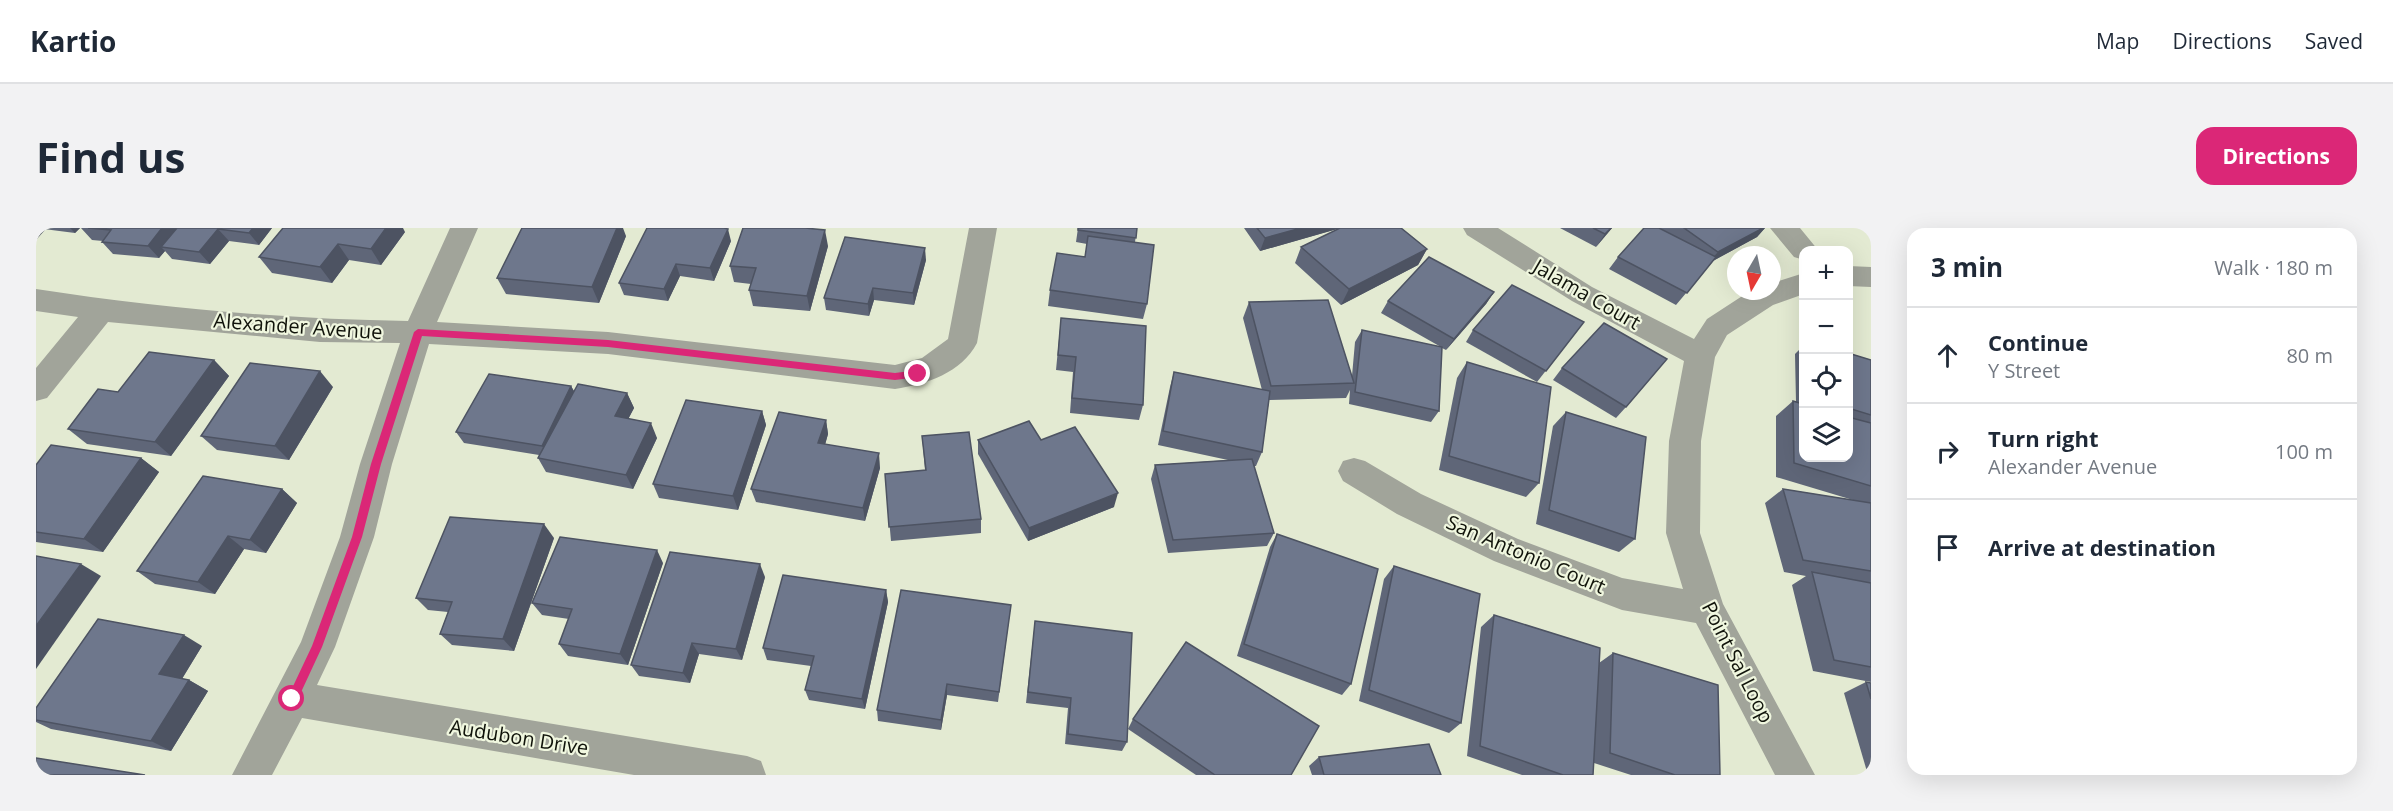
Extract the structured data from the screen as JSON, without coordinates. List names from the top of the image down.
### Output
{
  "streets": {
    "street": [
      "Jalama Court",
      "Alexander Avenue",
      "San Antonio Court",
      "Point Sal Loop",
      "Audubon Drive"
    ]
  },
  "crossings": [
    ["Jalama Court", "Point Sal Loop"],
    ["San Antonio Court", "Point Sal Loop"]
  ],
  "north": "bottom",
  "page": {
    "header": "Kartio",
    "nav": ["Map", "Directions", "Saved"],
    "buttons": "Directions",
    "title": "Find us",
    "heading": ["3 min", "Walk · 180 m"],
    "map_buttons": ["+", "−"],
    "list": [
      ["Continue", "Y Street", "80 m"],
      ["Turn right", "Alexander Avenue", "100 m"],
      "Arrive at destination"
    ]
  }
}
